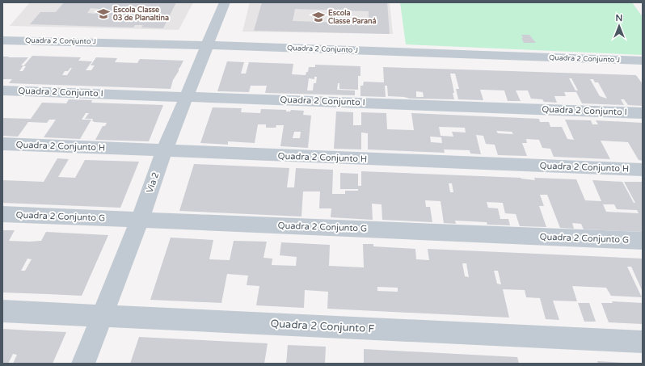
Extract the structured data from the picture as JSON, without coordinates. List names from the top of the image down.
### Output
{
  "streets": {
    "street": [
      "Quadra 2 Conjunto J",
      "Quadra 2 Conjunto I",
      "Quadra 2 Conjunto H",
      "Via 2",
      "Quadra 2 Conjunto G",
      "Quadra 2 Conjunto F"
    ]
  },
  "crossings": [
    ["Quadra 2 Conjunto J", "Via 2"],
    ["Quadra 2 Conjunto I", "Via 2"],
    ["Quadra 2 Conjunto H", "Via 2"],
    ["Via 2", "Quadra 2 Conjunto G"],
    ["Via 2", "Quadra 2 Conjunto F"]
  ],
  "places": {
    "school or university": ["Escola Classe 03 de Planaltina", "Escola Classe Paraná"]
  },
  "north": "top"
}
